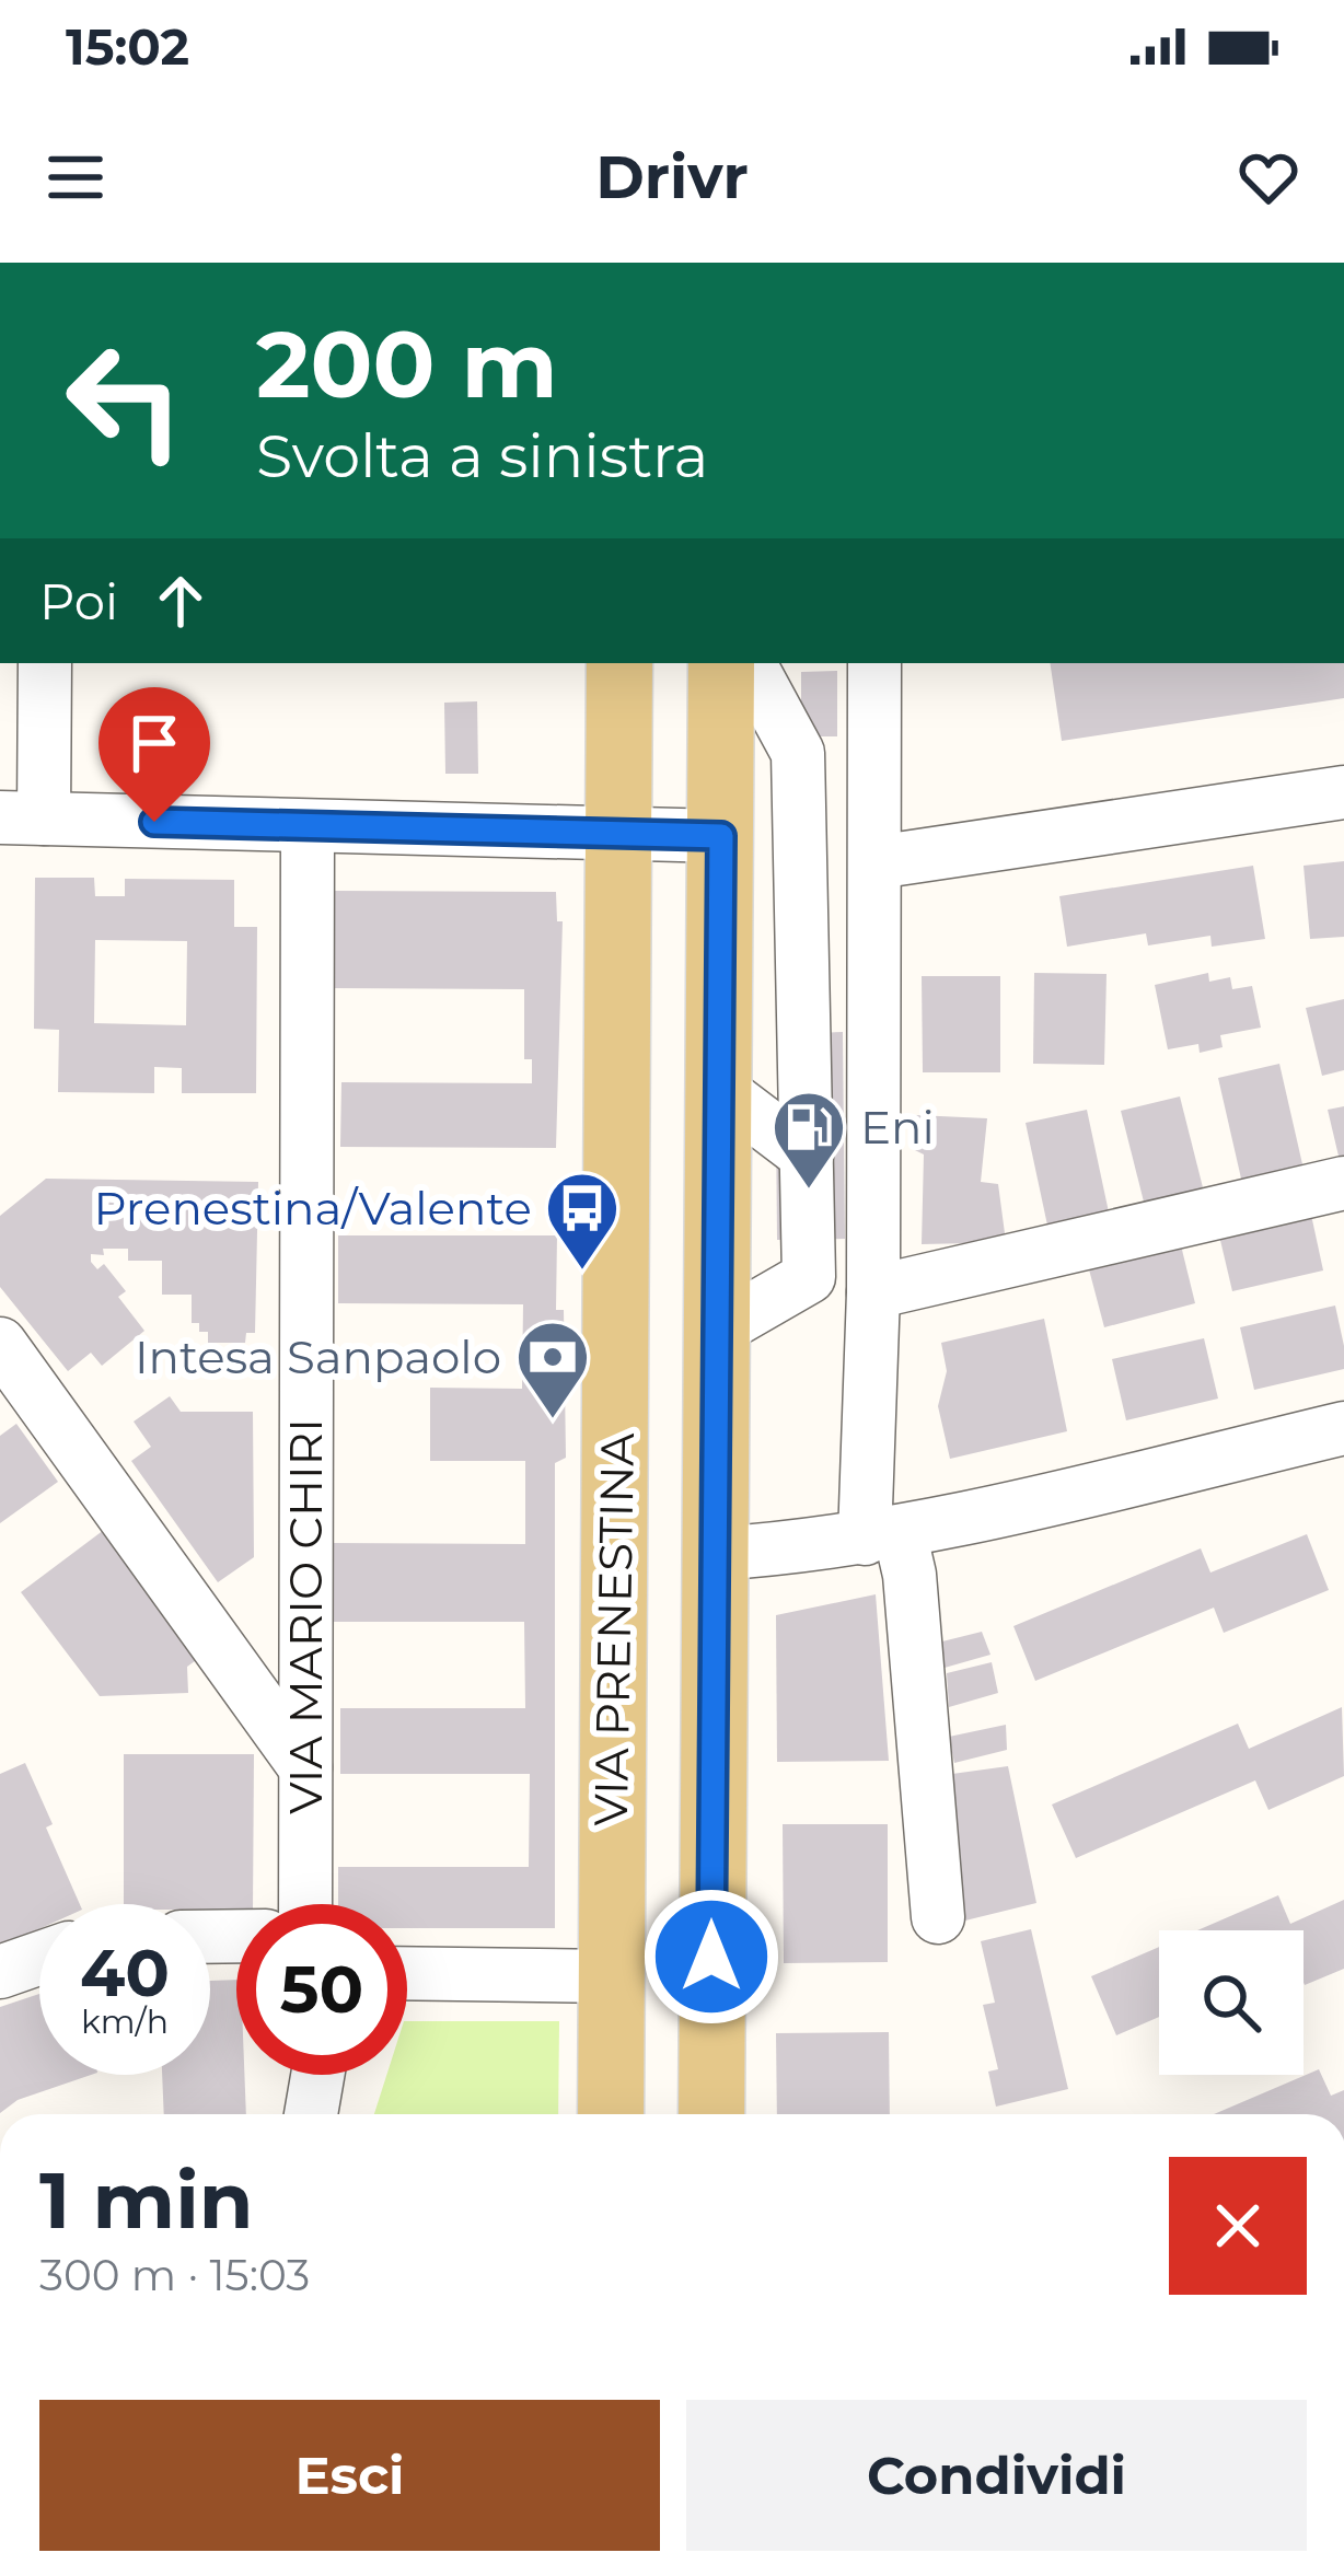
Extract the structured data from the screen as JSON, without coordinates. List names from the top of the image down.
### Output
{
  "streets": {
    "main road": ["VIA PRENESTINA"],
    "street": ["VIA MARIO CHIRI"]
  },
  "places": {
    "fuel station": ["Eni"],
    "bus stop": ["Prenestina/Valente"],
    "bank": ["Intesa Sanpaolo"]
  },
  "page": {
    "status": "15:02",
    "header": "Drivr",
    "turn": ["200 m", "Svolta a sinistra"],
    "then": "Poi",
    "speed": "40 km/h",
    "limit": "50",
    "heading": ["1 min", "300 m · 15:03"],
    "buttons": ["Esci", "Condividi"]
  }
}
